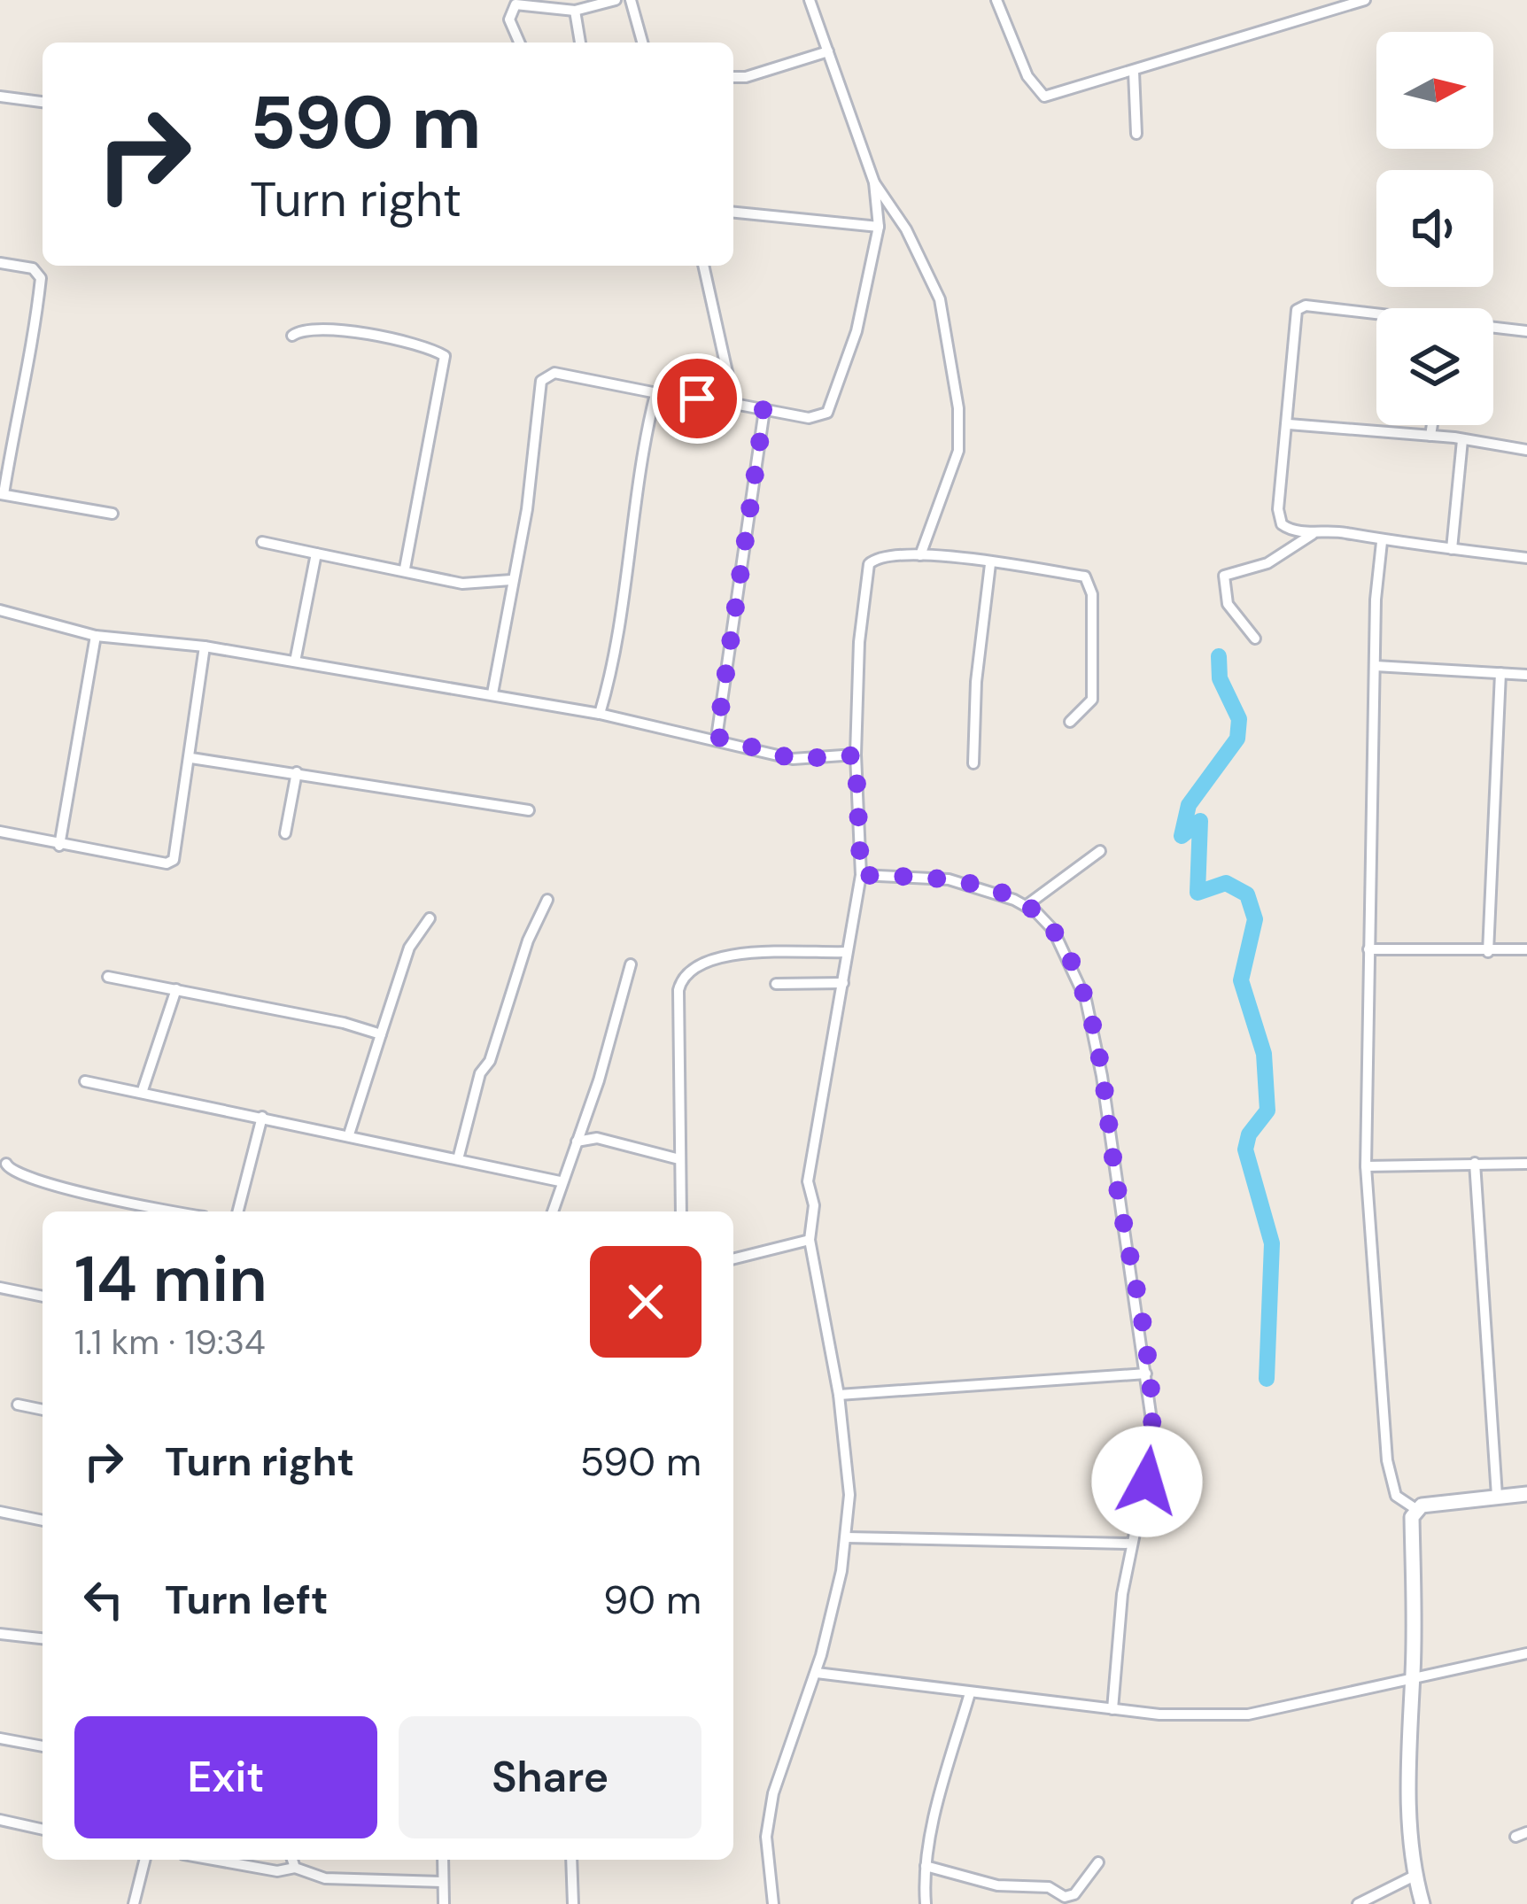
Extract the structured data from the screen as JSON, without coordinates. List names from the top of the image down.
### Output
{
  "north": "right",
  "page": {
    "turn": ["590 m", "Turn right"],
    "heading": ["14 min", "1.1 km · 19:34"],
    "list": [
      {
        "name": "Turn right",
        "value": "590 m"
      },
      {
        "name": "Turn left",
        "value": "90 m"
      }
    ],
    "buttons": ["Exit", "Share"]
  }
}
